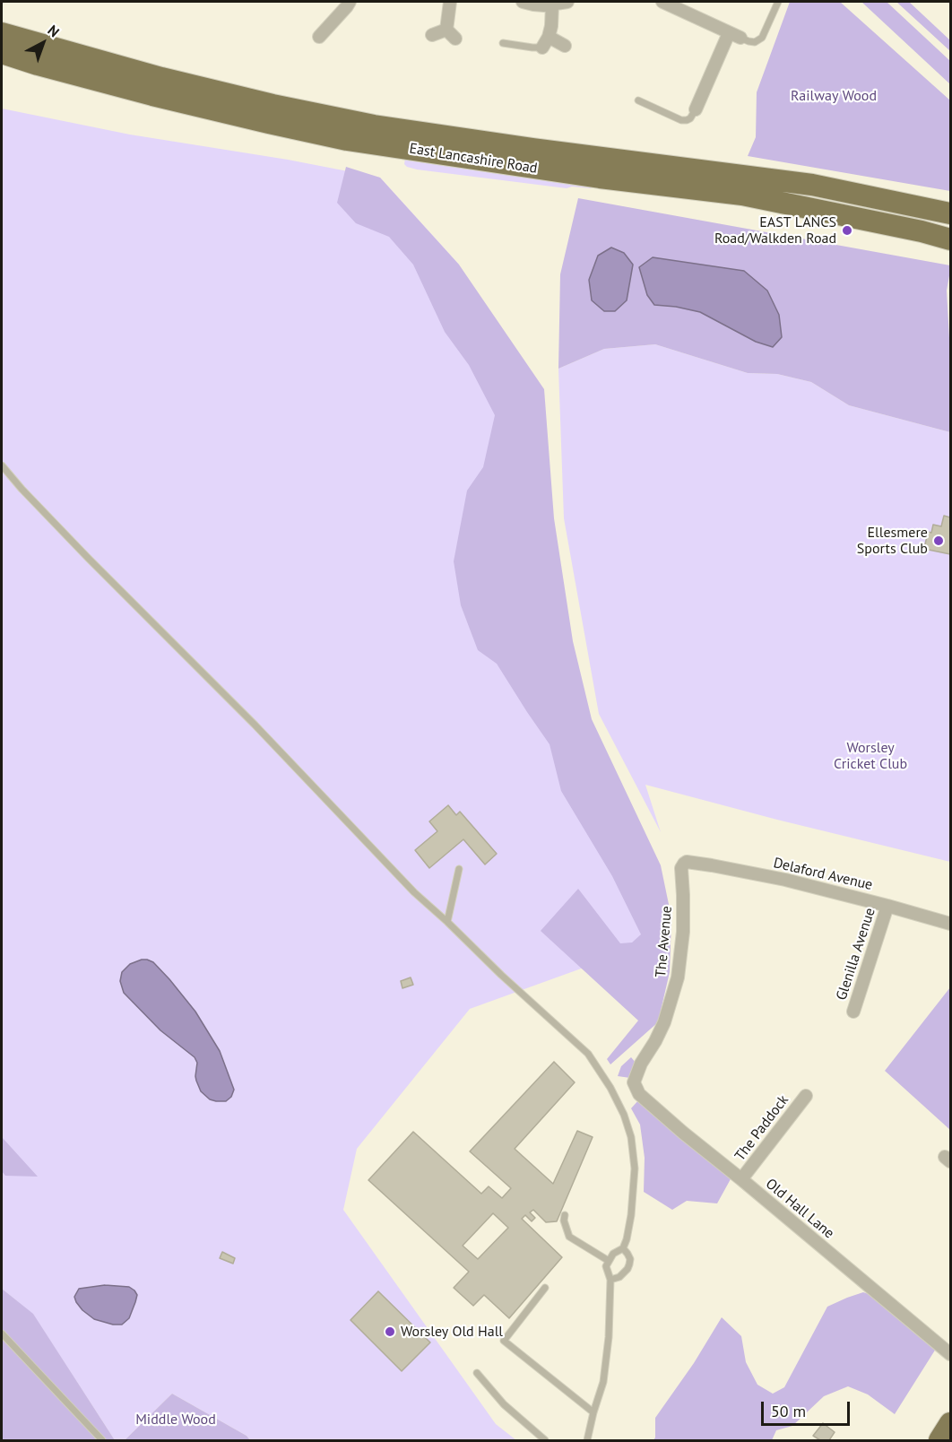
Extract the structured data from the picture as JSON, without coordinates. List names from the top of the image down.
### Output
{
  "streets": {
    "highway": ["East Lancashire Road"],
    "street": [
      "Delaford Avenue",
      "The Avenue",
      "Glenilla Avenue",
      "The Paddock",
      "Old Hall Lane"
    ]
  },
  "crossings": [
    ["Delaford Avenue", "The Avenue"],
    ["Delaford Avenue", "Glenilla Avenue"],
    ["The Avenue", "Old Hall Lane"],
    ["The Paddock", "Old Hall Lane"]
  ],
  "parks": ["Railway Wood", "Worsley Cricket Club", "Middle Wood"],
  "places": ["EAST LANCS Road/Walkden Road", "Ellesmere Sports Club", "Worsley Old Hall"],
  "scale_bar": "50 m",
  "north": "top right"
}
